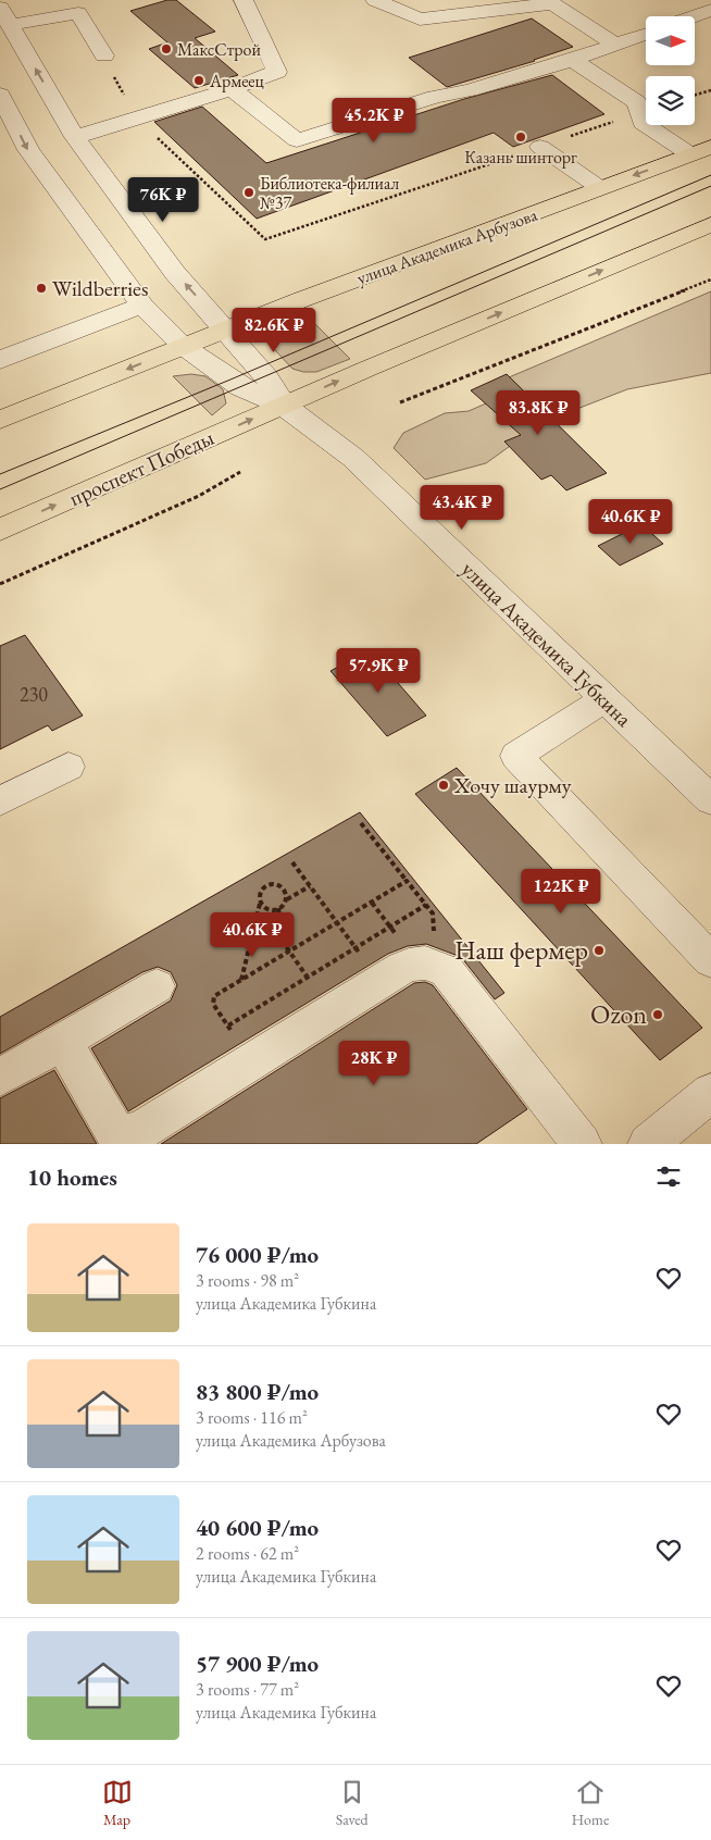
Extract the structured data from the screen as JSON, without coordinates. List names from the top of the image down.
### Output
{
  "streets": {
    "main road": ["улица Академика Арбузова", "проспект Победы"],
    "street": ["улица Академика Губкина"]
  },
  "crossings": [
    ["улица Академика Арбузова", "улица Академика Губкина"],
    ["проспект Победы", "улица Академика Губкина"]
  ],
  "places": [
    "МаксСтрой",
    "Армеец",
    "Казань шинторг",
    "Библиотека-филиал №37",
    "Wildberries",
    "Хочу шаурму",
    "Наш фермер",
    "Ozon"
  ],
  "house_numbers": ["230"],
  "north": "right",
  "page": {
    "price": [
      "45.2K ₽",
      "76K ₽",
      "82.6K ₽",
      "83.8K ₽",
      "43.4K ₽",
      "40.6K ₽",
      "57.9K ₽",
      "122K ₽",
      "40.6K ₽",
      "28K ₽"
    ],
    "heading": "10 homes",
    "list": [
      {
        "name": "76 000 ₽/mo",
        "note": "3 rooms · 98 m² · улица Академика Губкина"
      },
      {
        "name": "83 800 ₽/mo",
        "note": "3 rooms · 116 m² · улица Академика Арбузова"
      },
      {
        "name": "40 600 ₽/mo",
        "note": "2 rooms · 62 m² · улица Академика Губкина"
      },
      {
        "name": "57 900 ₽/mo",
        "note": "3 rooms · 77 m² · улица Академика Губкина"
      }
    ],
    "tabs": ["Map", "Saved", "Home"]
  }
}
